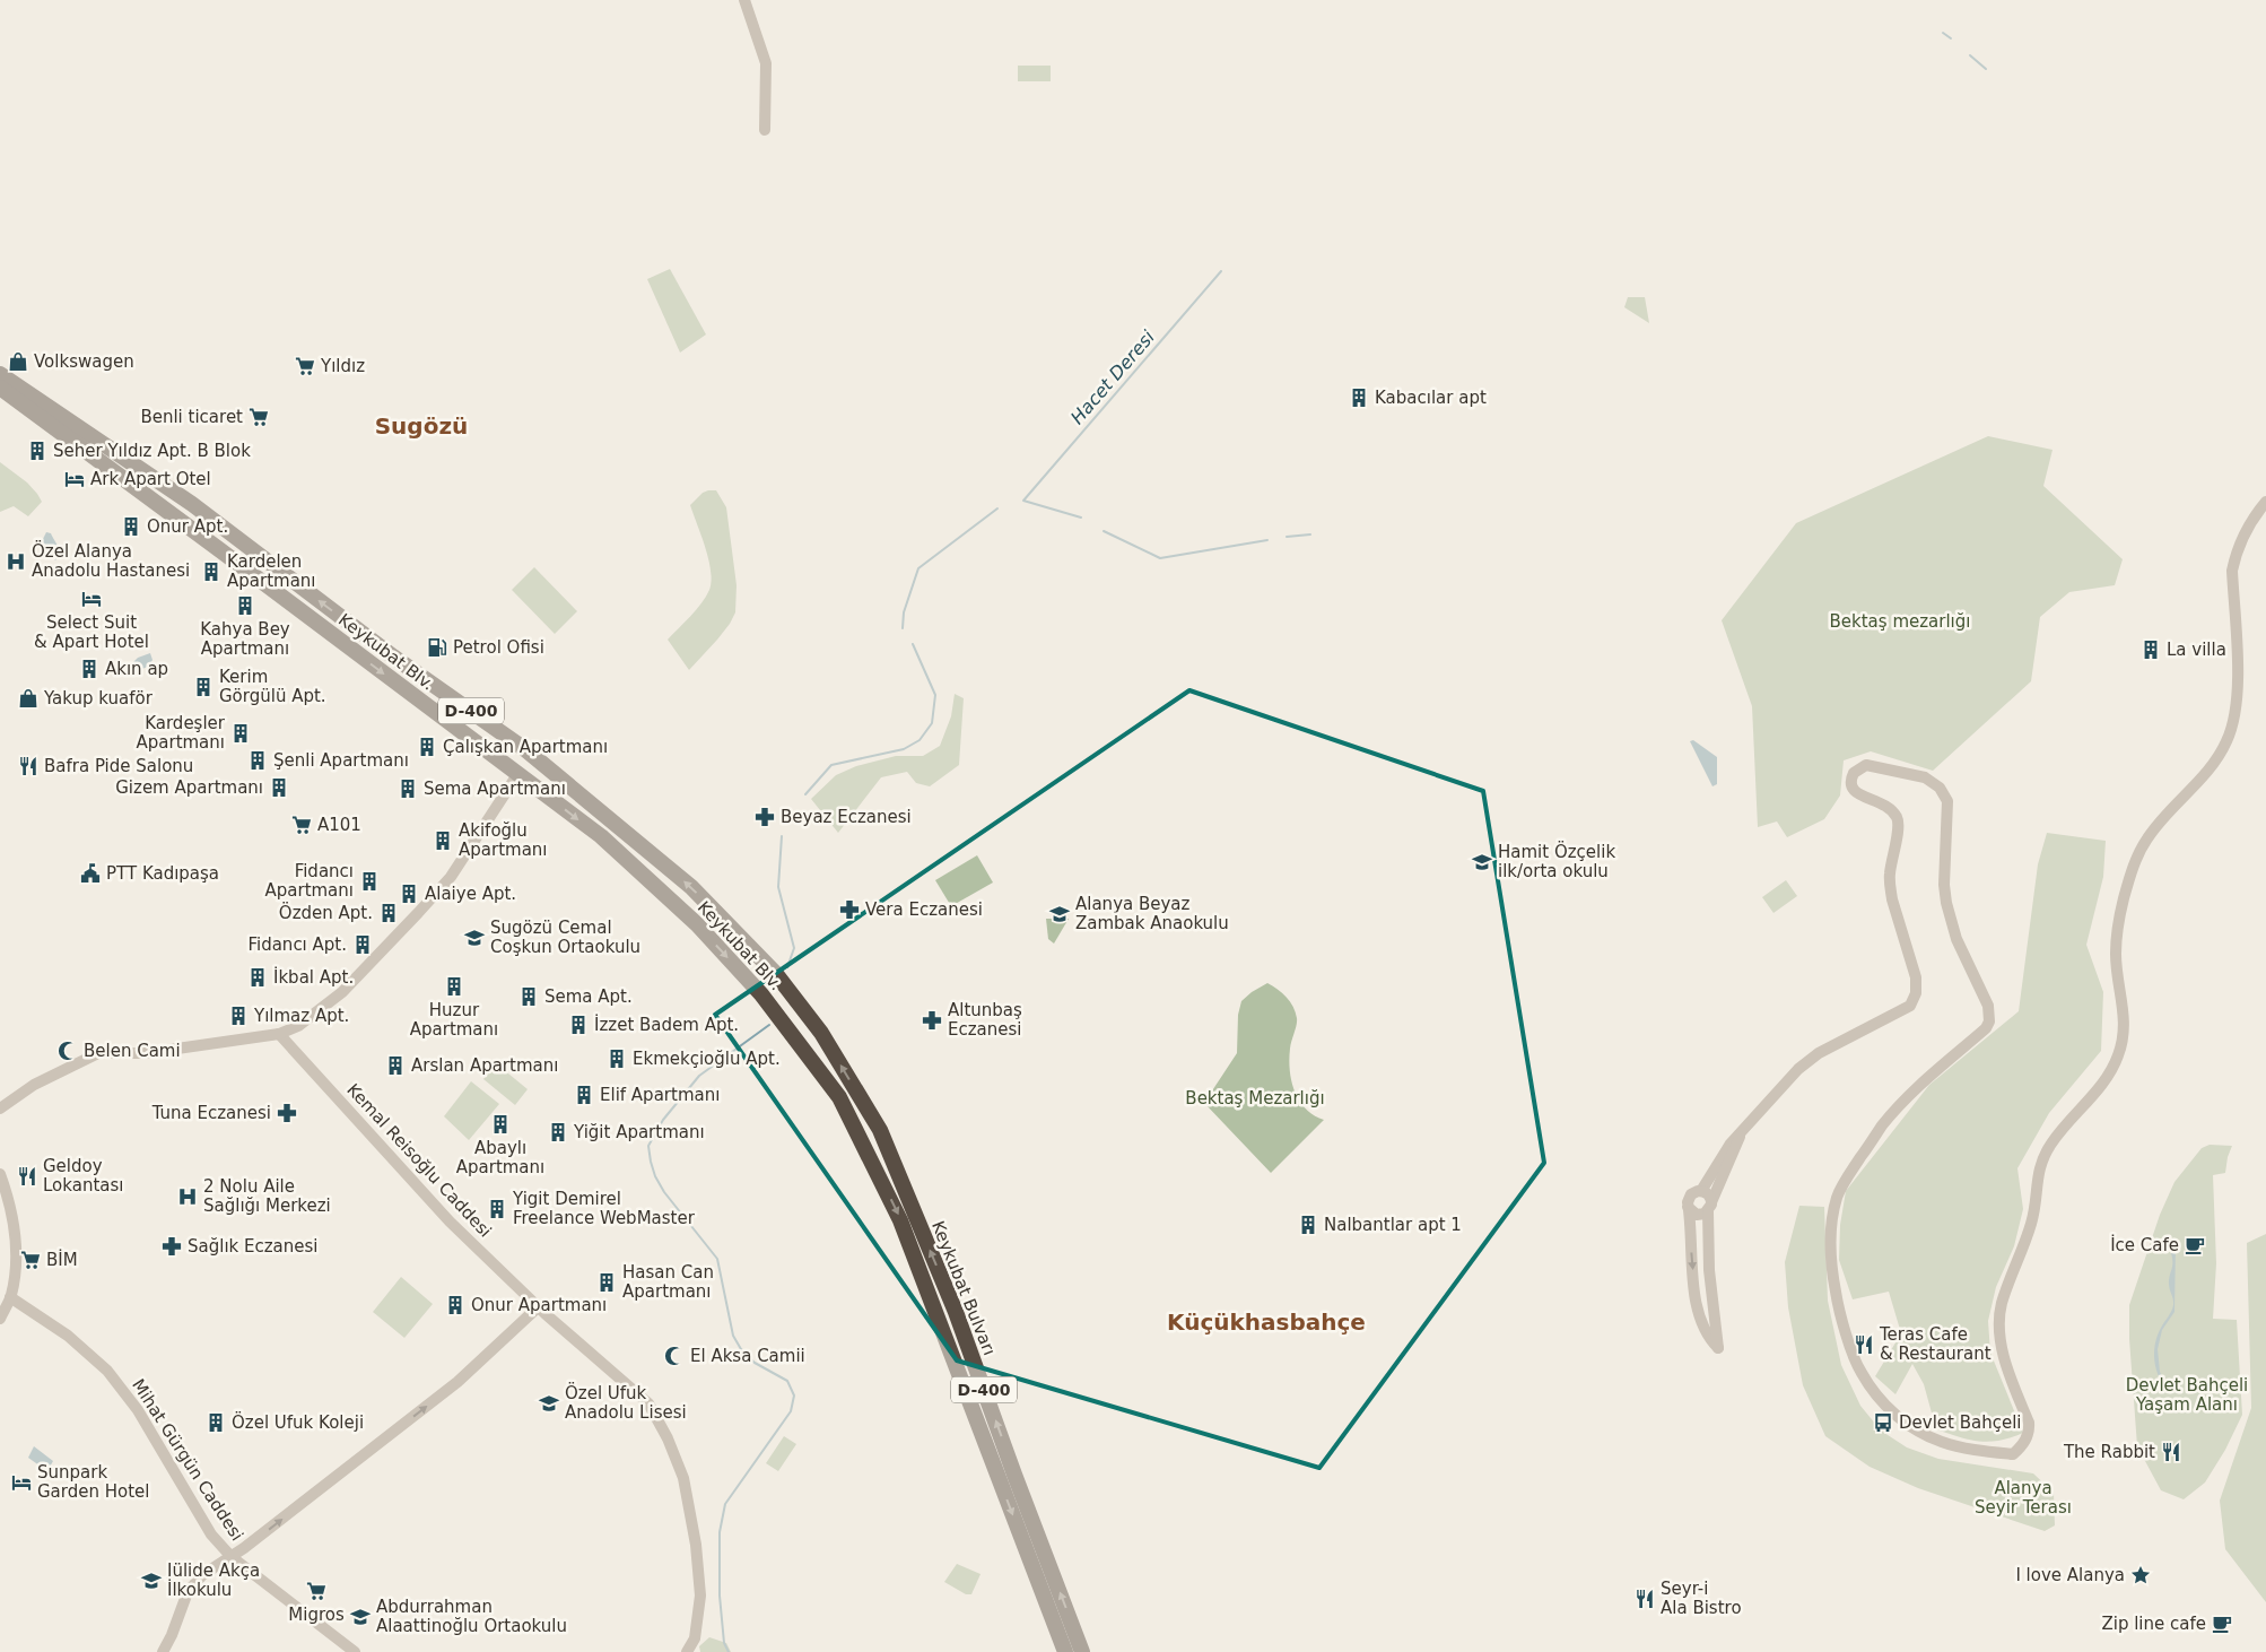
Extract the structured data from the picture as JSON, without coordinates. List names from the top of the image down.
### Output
{
  "streets": {
    "highway": ["Keykubat Blv.", "D-400", "Keykubat Bulvarı"],
    "street": ["Kemal Reisoğlu Caddesi", "Mihat Gürgün Caddesi"]
  },
  "crossings": [
    ["Keykubat Blv.", "Keykubat Bulvarı"]
  ],
  "districts": ["Sugözü", "Küçükhasbahçe"],
  "water": ["Hacet Deresi"],
  "parks": [
    "Bektaş mezarlığı",
    "Bektaş Mezarlığı",
    "Devlet Bahçeli Yaşam Alanı",
    "Alanya Seyir Terası"
  ],
  "places": {
    "shop": ["Volkswagen", "Yakup kuaför"],
    "supermarket": [
      "Yıldız",
      "Benli ticaret",
      "A101",
      "BİM",
      "Migros"
    ],
    "building": [
      "Kabacılar apt",
      "Seher Yıldız Apt. B Blok",
      "Onur Apt.",
      "Kardelen Apartmanı",
      "Kahya Bey Apartmanı",
      "La villa",
      "Akın ap",
      "Kerim Görgülü Apt.",
      "Kardeşler Apartmanı",
      "Çalışkan Apartmanı",
      "Şenli Apartmanı",
      "Gizem Apartmanı",
      "Sema Apartmanı",
      "Akifoğlu Apartmanı",
      "Fidancı Apartmanı",
      "Alaiye Apt.",
      "Özden Apt.",
      "Fidancı Apt.",
      "İkbal Apt.",
      "Huzur Apartmanı",
      "Sema Apt.",
      "Yılmaz Apt.",
      "İzzet Badem Apt.",
      "Ekmekçioğlu Apt.",
      "Arslan Apartmanı",
      "Elif Apartmanı",
      "Abaylı Apartmanı",
      "Yiğit Apartmanı",
      "Yigit Demirel Freelance WebMaster",
      "Nalbantlar apt 1",
      "Hasan Can Apartmanı",
      "Onur Apartmanı",
      "Özel Ufuk Koleji"
    ],
    "hotel": ["Ark Apart Otel", "Select Suit & Apart Hotel", "Sunpark Garden Hotel"],
    "hospital": ["Özel Alanya Anadolu Hastanesi", "2 Nolu Aile Sağlığı Merkezi"],
    "fuel station": ["Petrol Ofisi"],
    "restaurant": [
      "Bafra Pide Salonu",
      "Geldoy Lokantası",
      "Teras Cafe & Restaurant",
      "The Rabbit",
      "Seyr-i Ala Bistro"
    ],
    "pharmacy": [
      "Beyaz Eczanesi",
      "Vera Eczanesi",
      "Altunbaş Eczanesi",
      "Tuna Eczanesi",
      "Sağlık Eczanesi"
    ],
    "school or university": [
      "Hamit Özçelik ilk/orta okulu",
      "Alanya Beyaz Zambak Anaokulu",
      "Sugözü Cemal Coşkun Ortaokulu",
      "Özel Ufuk Anadolu Lisesi",
      "Jülide Akça İlkokulu",
      "Abdurrahman Alaattinoğlu Ortaokulu"
    ],
    "public building": ["PTT Kadıpaşa"],
    "mosque": ["Belen Cami", "El Aksa Camii"],
    "cafe": ["İce Cafe", "Zip line cafe"],
    "bus stop": ["Devlet Bahçeli"],
    "place": ["I love Alanya"]
  }
}
